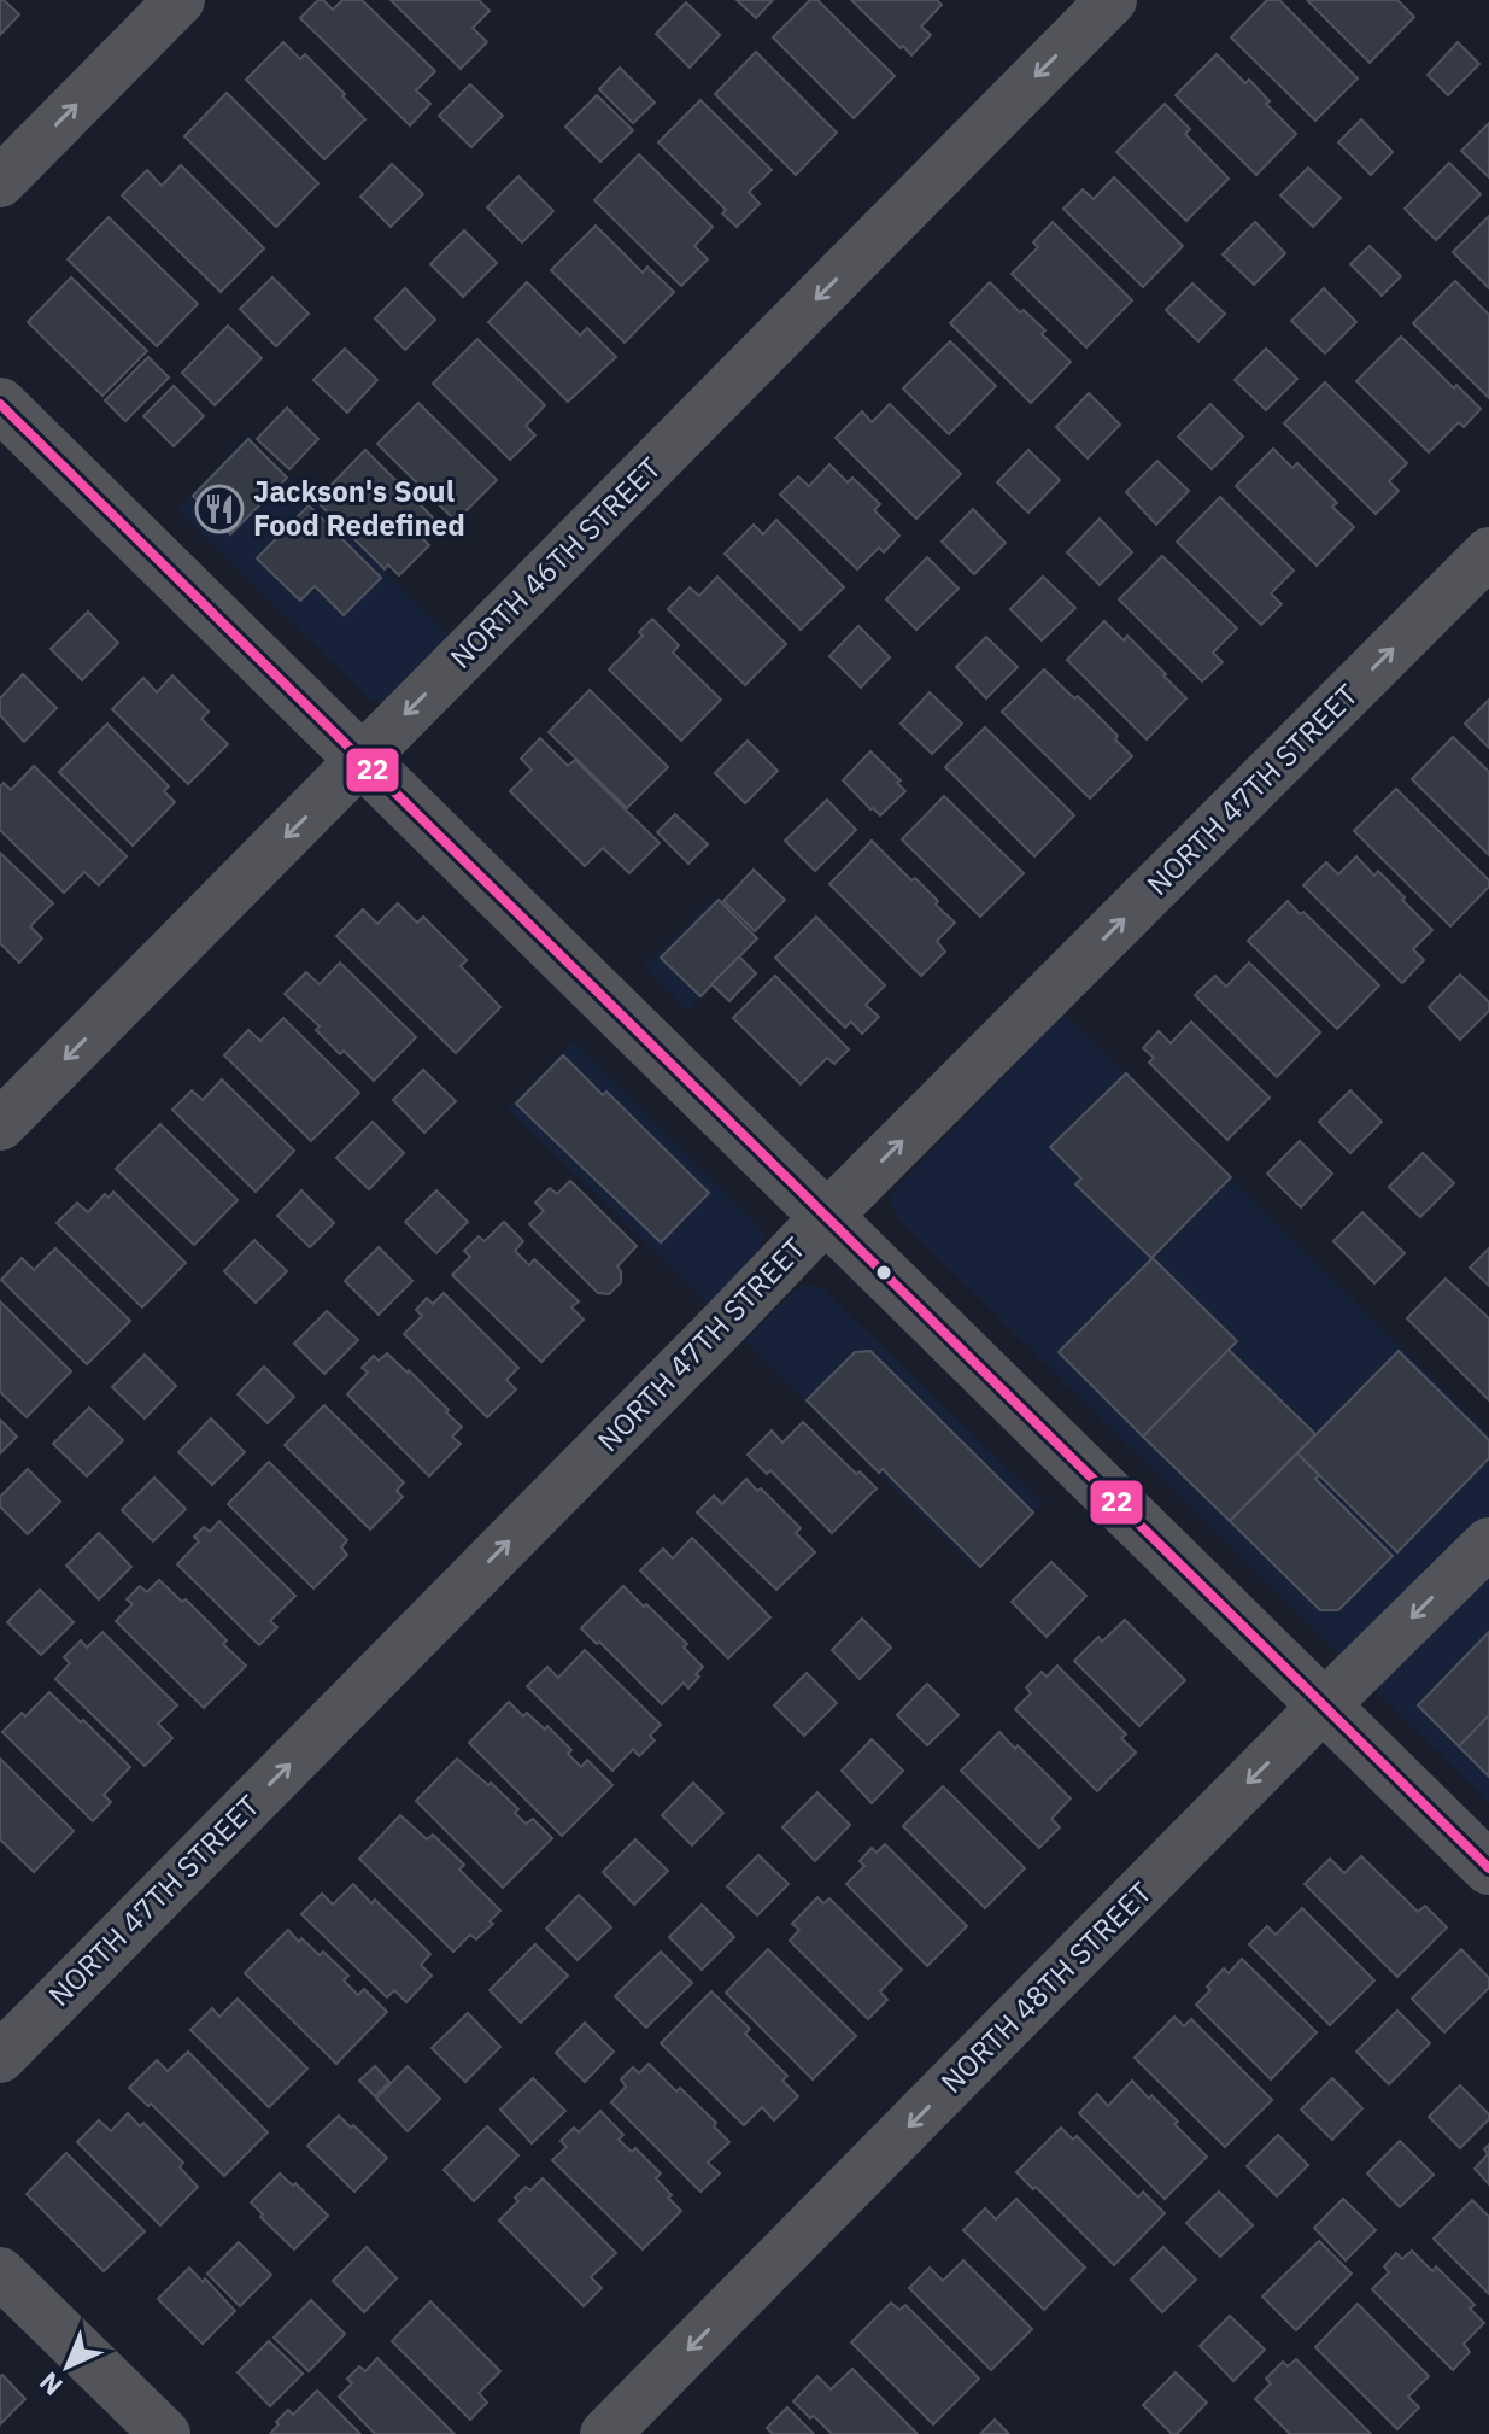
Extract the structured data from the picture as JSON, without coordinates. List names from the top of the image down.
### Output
{
  "streets": {
    "street": ["NORTH 46TH STREET", "NORTH 47TH STREET", "NORTH 48TH STREET"]
  },
  "one_way": ["NORTH 46TH STREET", "NORTH 47TH STREET", "NORTH 48TH STREET"],
  "places": {
    "restaurant": ["Jackson's Soul Food Redefined"]
  },
  "lines": ["transit line 22"],
  "north": "bottom left"
}
